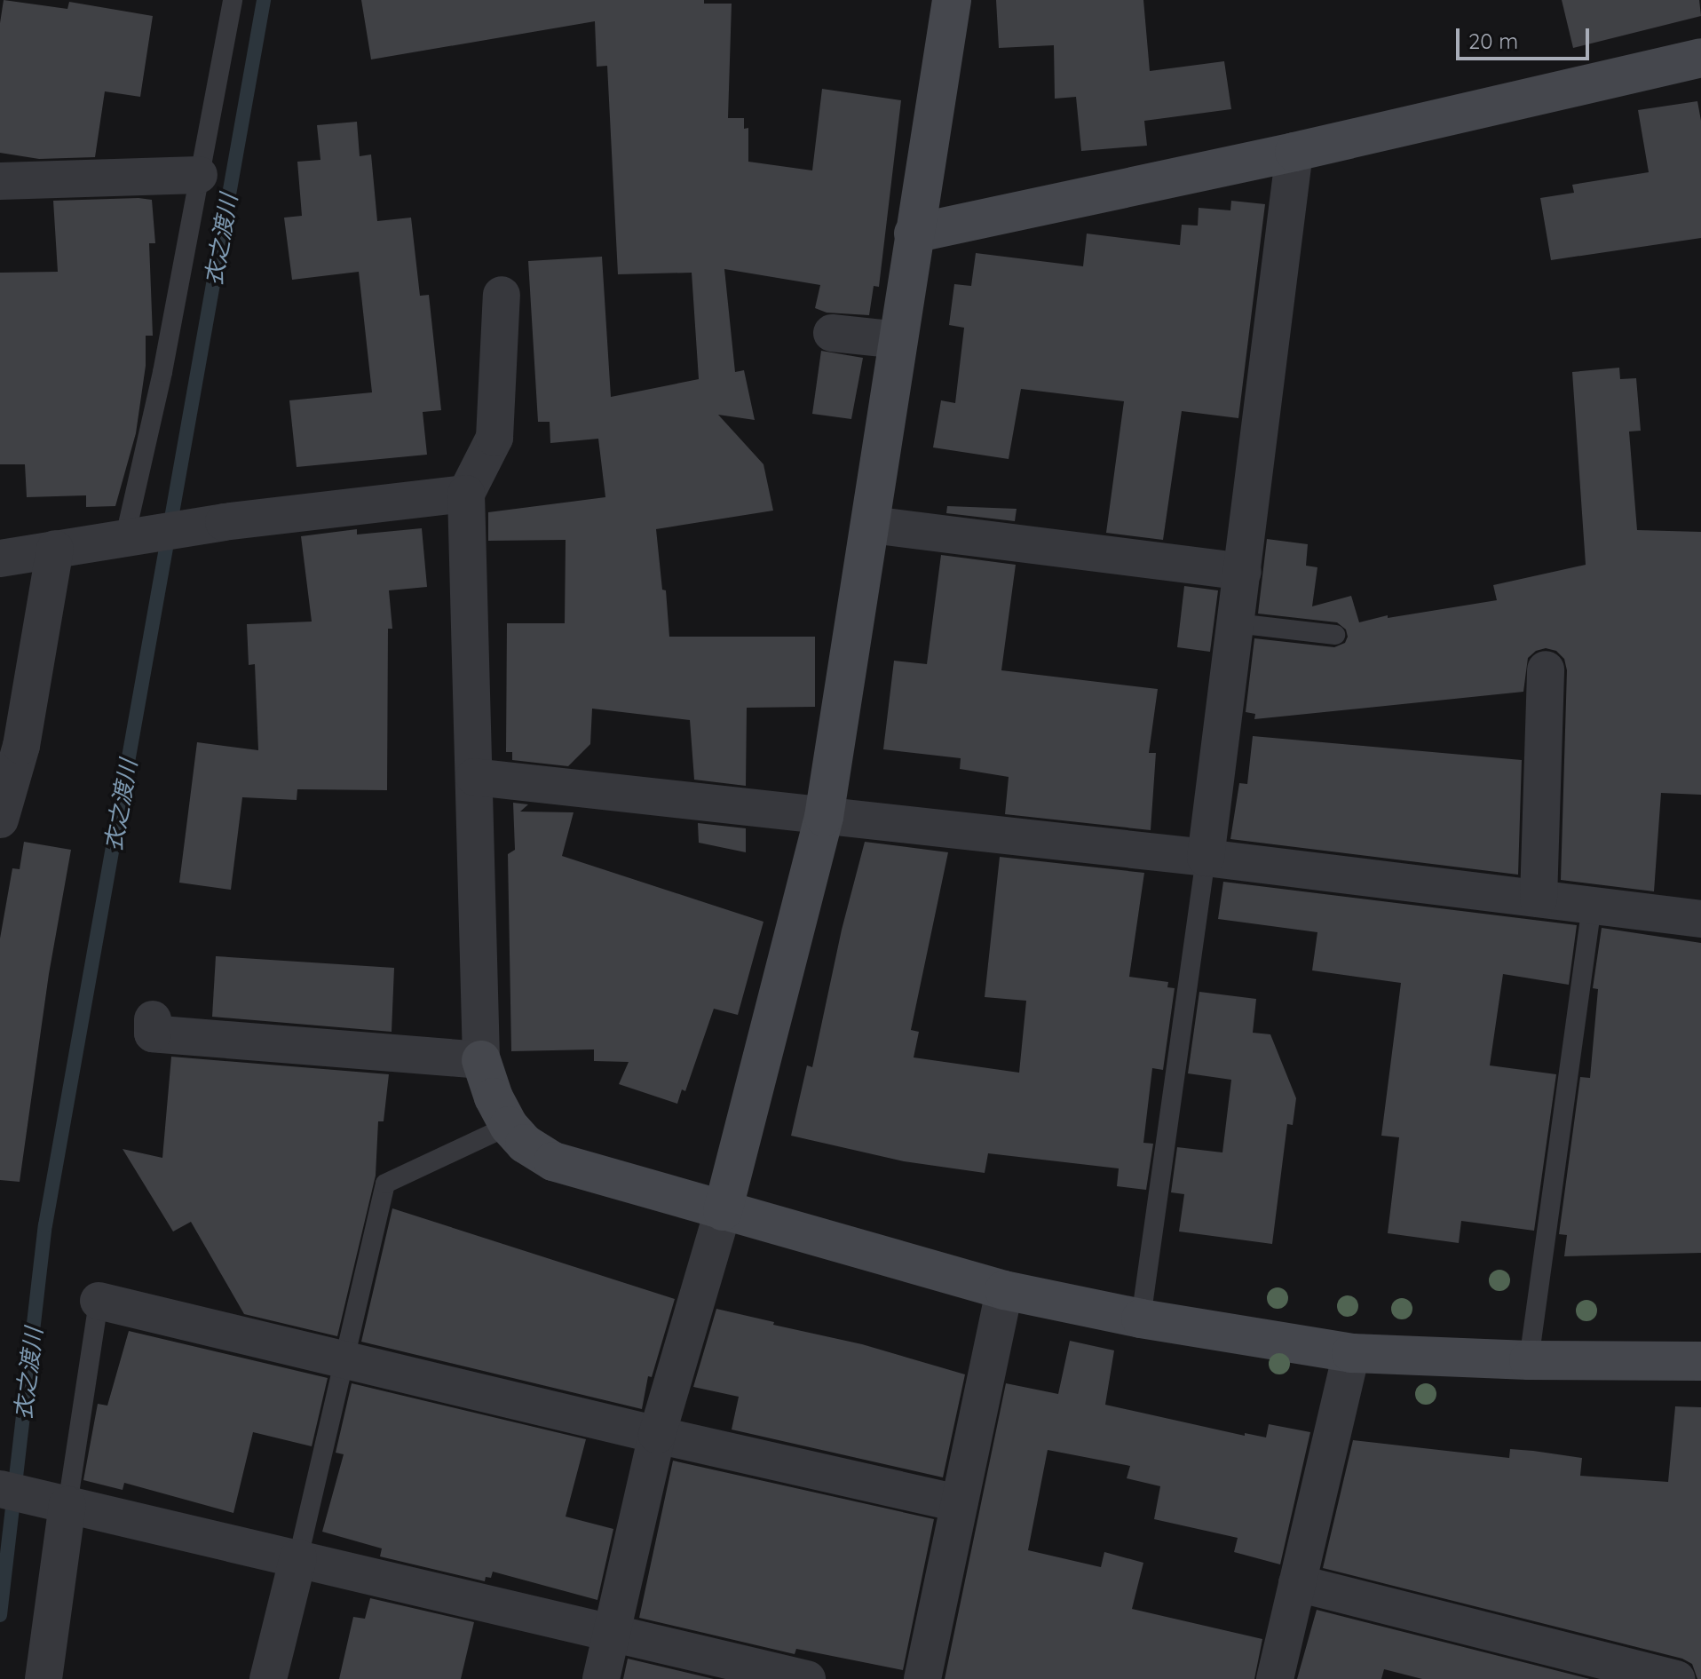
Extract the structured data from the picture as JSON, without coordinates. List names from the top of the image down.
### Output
{
  "water": ["衣之渡川"],
  "scale_bar": "20 m"
}
